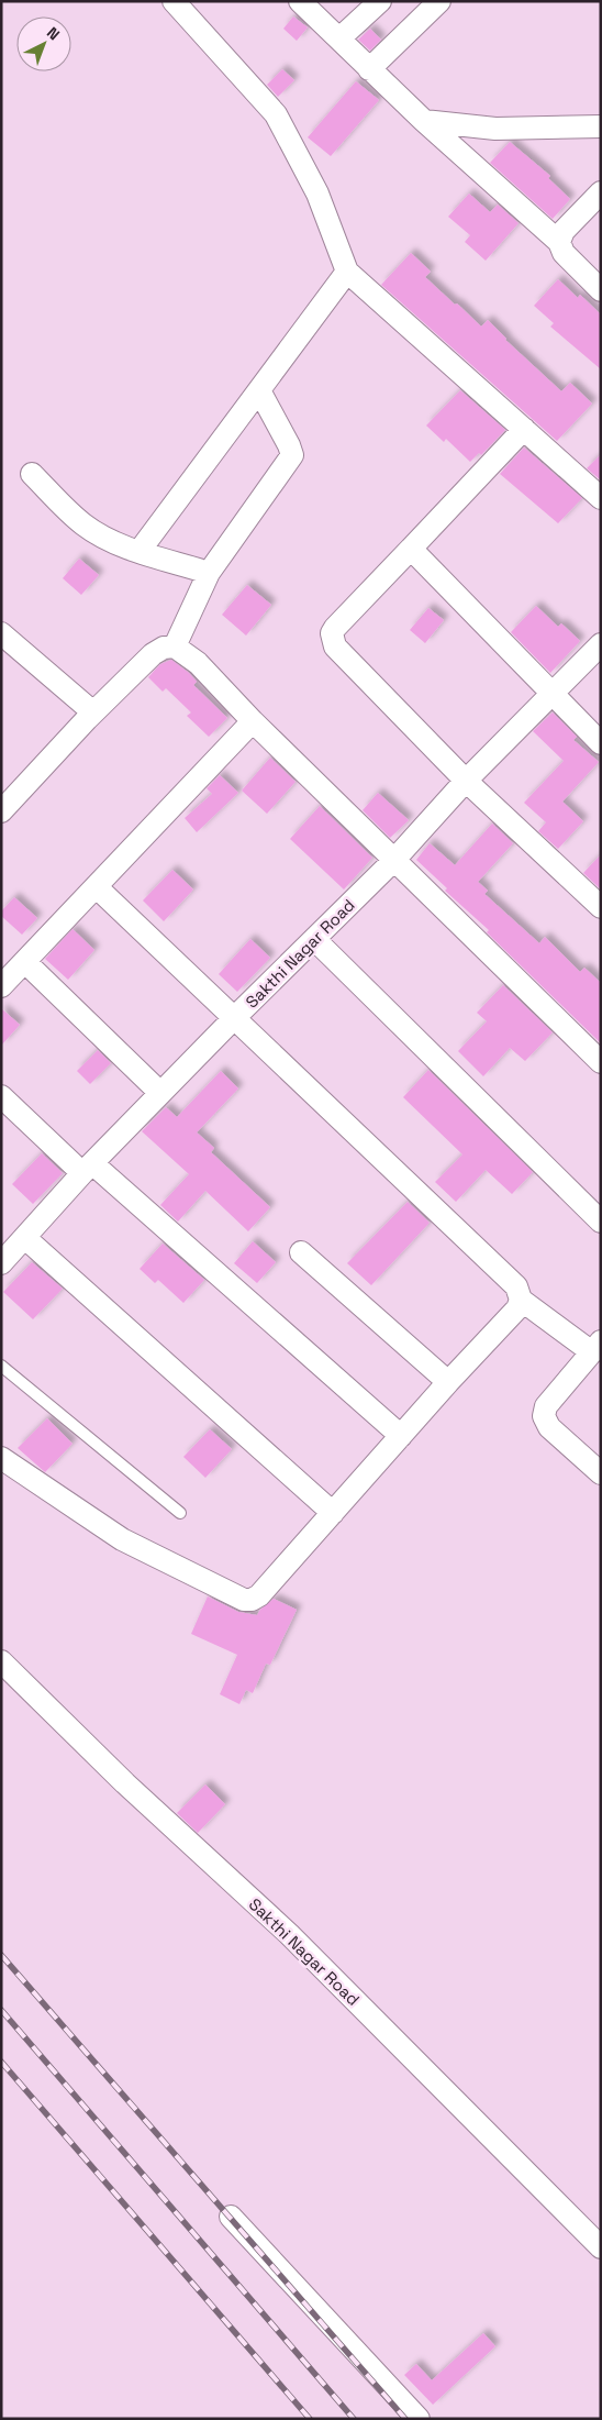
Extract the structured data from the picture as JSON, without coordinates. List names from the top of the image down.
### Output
{
  "streets": {
    "street": ["Sakthi Nagar Road"]
  },
  "north": "top right"
}
